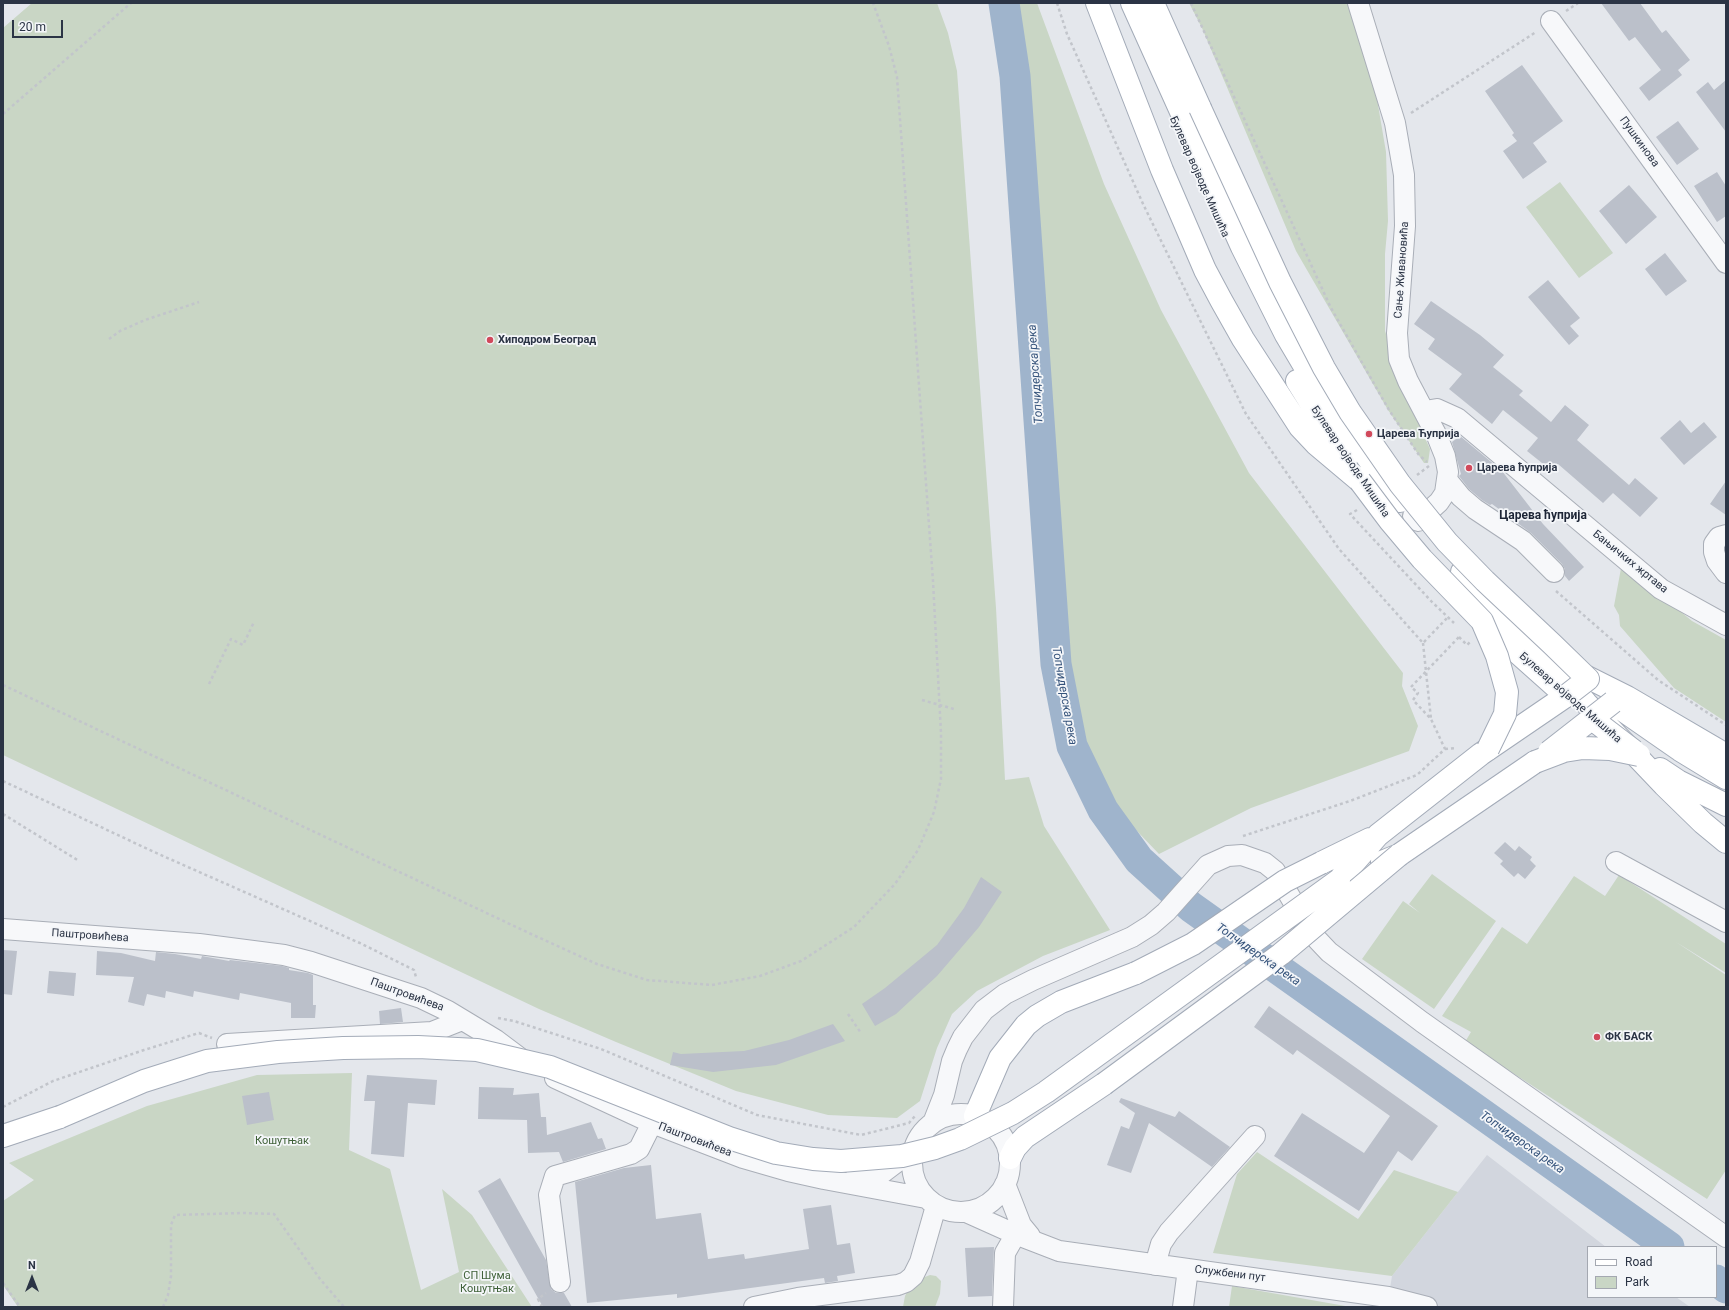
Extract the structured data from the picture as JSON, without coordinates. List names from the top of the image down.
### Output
{
  "streets": {
    "main road": ["Булевар војводе Мишића"],
    "street": [
      "Пушкинова",
      "Сање Живановића",
      "Бањичких жртава",
      "Паштровићева",
      "Службени пут"
    ]
  },
  "crossings": [
    ["Булевар војводе Мишића", "Сање Живановића"],
    ["Сање Живановића", "Бањичких жртава"],
    ["Паштровићева", "Службени пут"]
  ],
  "districts": ["Царева ћуприја"],
  "water": ["Топчидерска река"],
  "parks": ["Кошутњак", "СП Шума Кошутњак"],
  "places": [
    "Хиподром Београд",
    "Царева Ћуприја",
    "Царева ћуприја",
    "ФК БАСК"
  ],
  "legend": ["Road", "Park"],
  "scale_bar": "20 m",
  "north": "top"
}
